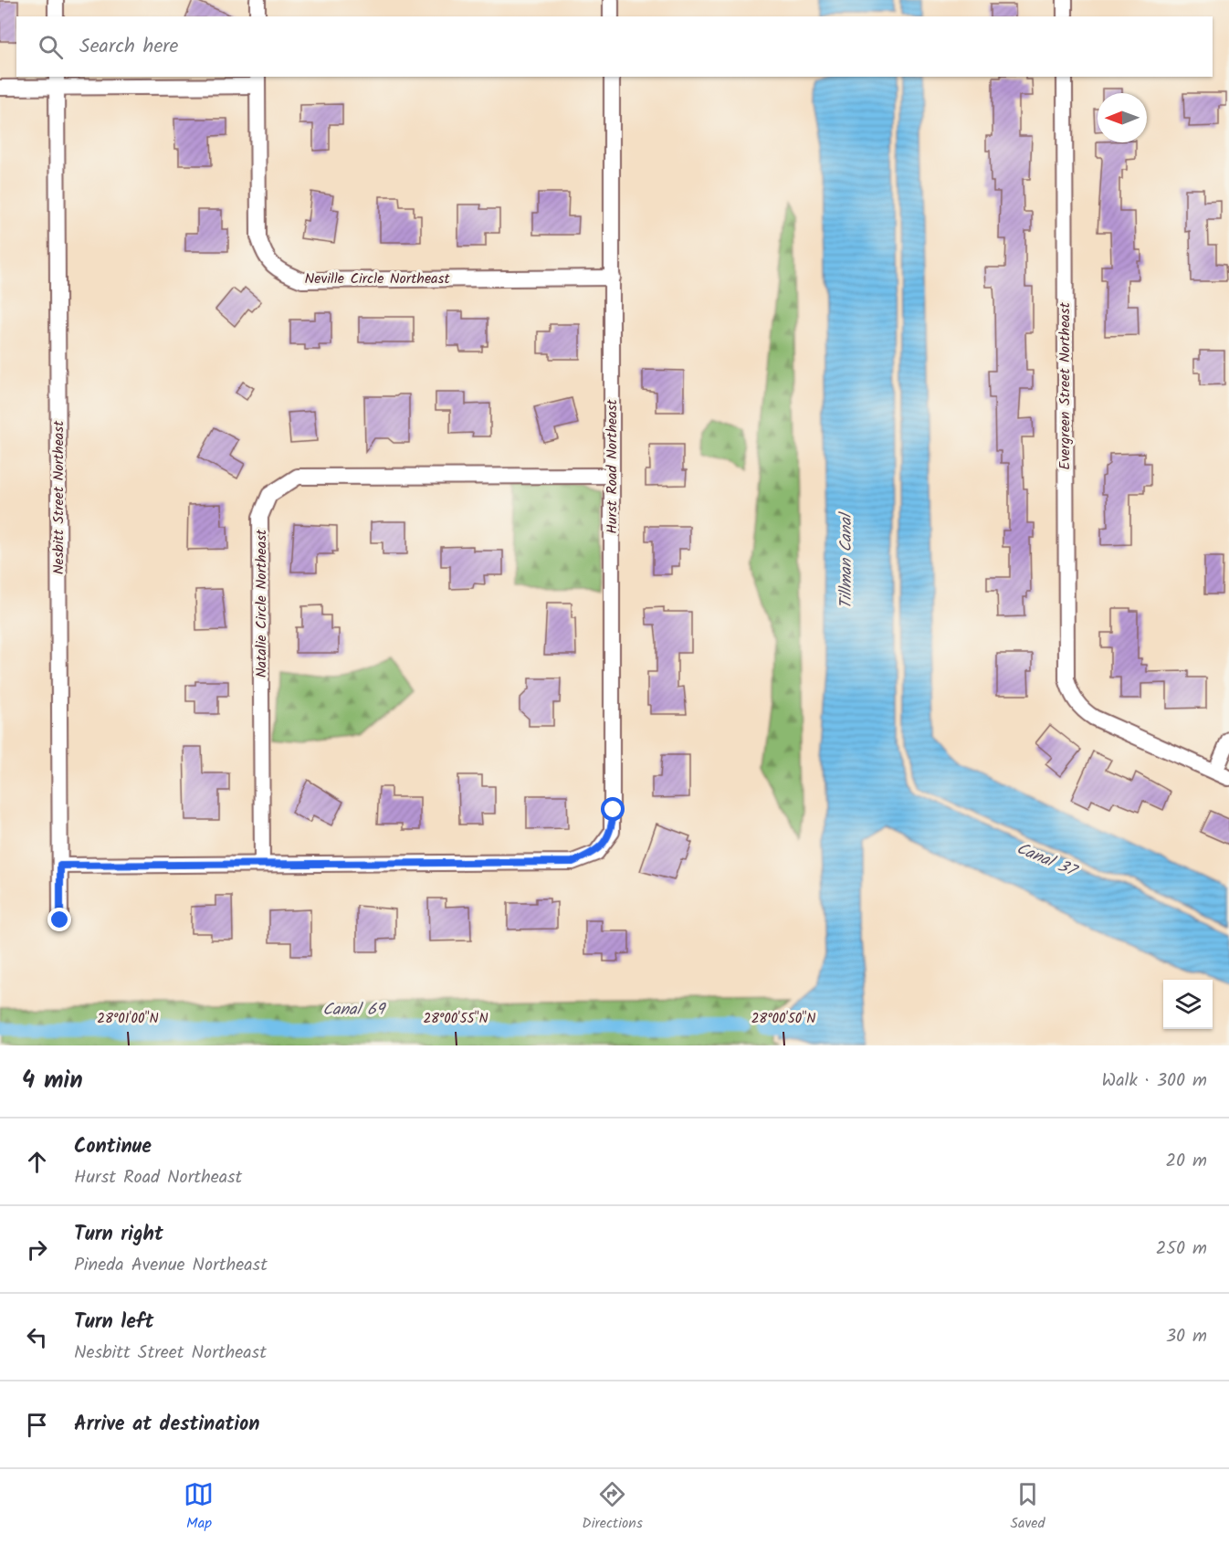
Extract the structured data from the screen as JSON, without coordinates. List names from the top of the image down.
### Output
{
  "streets": {
    "street": [
      "Neville Circle Northeast",
      "Evergreen Street Northeast",
      "Hurst Road Northeast",
      "Nesbitt Street Northeast",
      "Natalie Circle Northeast"
    ]
  },
  "crossings": [
    ["Neville Circle Northeast", "Hurst Road Northeast"],
    ["Hurst Road Northeast", "Natalie Circle Northeast"]
  ],
  "water": ["Tillman Canal", "Canal 37", "Canal 69"],
  "north": "left",
  "page": {
    "search": "Search here",
    "heading": ["4 min", "Walk · 300 m"],
    "list": [
      ["Continue", "Hurst Road Northeast", "20 m"],
      ["Turn right", "Pineda Avenue Northeast", "250 m"],
      ["Turn left", "Nesbitt Street Northeast", "30 m"],
      "Arrive at destination"
    ],
    "nav": ["Map", "Directions", "Saved"]
  },
  "coordinates": ["28°01'00\"N", "28°00'55\"N", "28°00'50\"N"]
}
